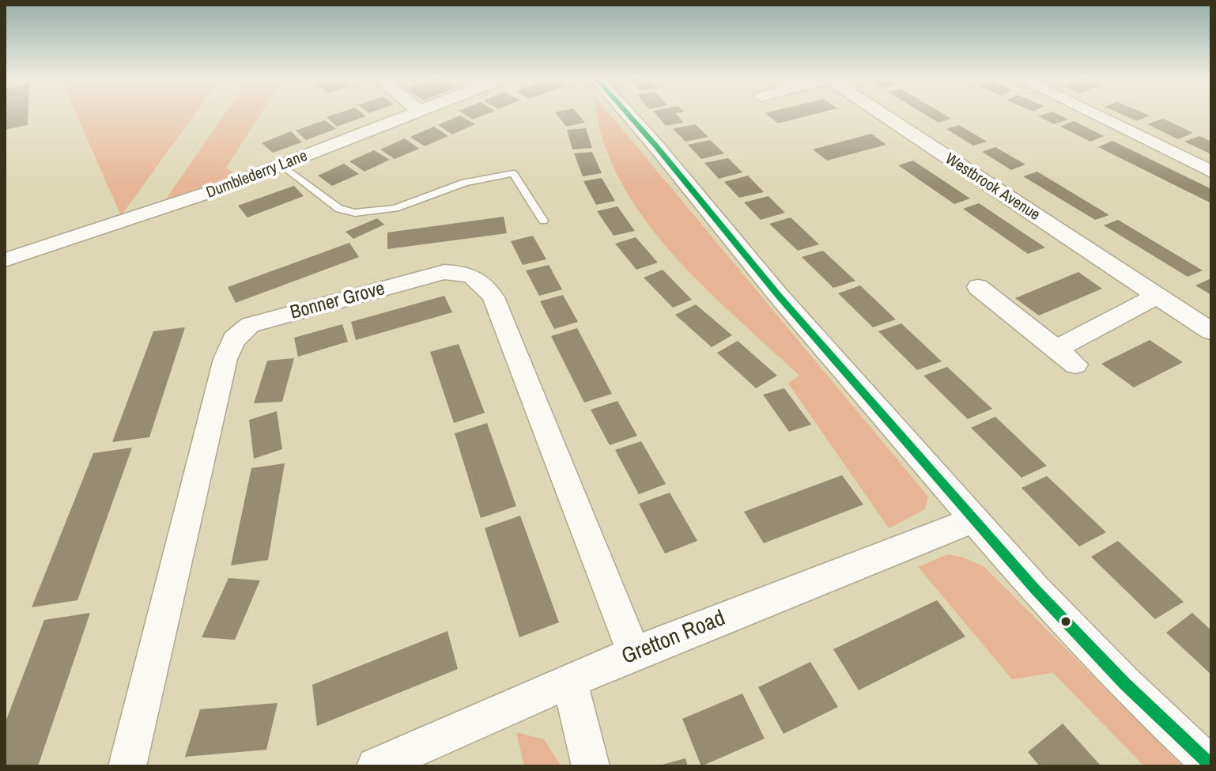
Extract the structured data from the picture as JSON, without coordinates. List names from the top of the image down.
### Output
{
  "streets": {
    "street": [
      "Dumblederry Lane",
      "Westbrook Avenue",
      "Bonner Grove",
      "Gretton Road"
    ]
  },
  "crossings": [
    ["Bonner Grove", "Gretton Road"]
  ]
}
